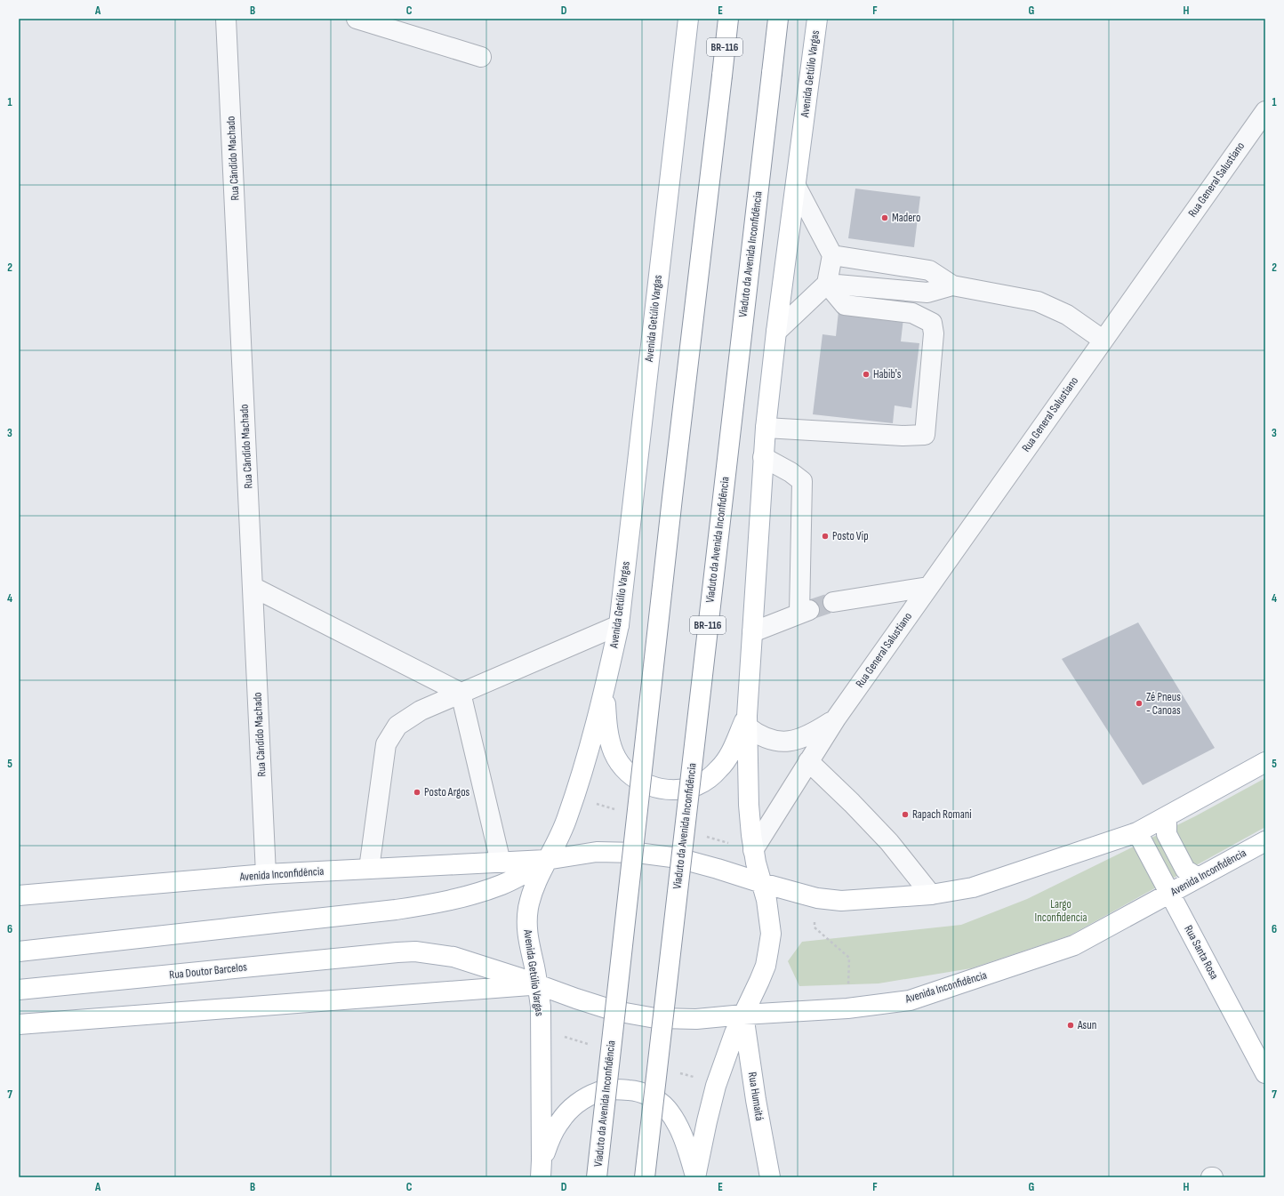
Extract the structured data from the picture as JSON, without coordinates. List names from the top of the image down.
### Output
{
  "streets": {
    "main road": [
      "BR-116",
      "Avenida Getúlio Vargas",
      "Viaduto da Avenida Inconfidência",
      "Avenida Inconfidência",
      "Rua Santa Rosa",
      "Rua Doutor Barcelos",
      "Rua Humaitá"
    ],
    "street": ["Rua Cândido Machado", "Rua General Salustiano"]
  },
  "crossings": [
    ["Avenida Getúlio Vargas", "Rua General Salustiano"],
    ["Avenida Getúlio Vargas", "Avenida Inconfidência"],
    ["Avenida Getúlio Vargas", "Rua Humaitá"],
    ["Rua Cândido Machado", "Avenida Inconfidência"],
    ["Avenida Inconfidência", "Rua Santa Rosa"],
    ["Avenida Inconfidência", "Rua Doutor Barcelos"],
    ["Avenida Inconfidência", "Rua Humaitá"]
  ],
  "parks": ["Largo Inconfidencia"],
  "places": [
    "Madero",
    "Habib's",
    "Posto Vip",
    "Zé Pneus - Canoas",
    "Posto Argos",
    "Rapach Romani",
    "Asun"
  ],
  "grid": {
    "columns": [
      "A",
      "B",
      "C",
      "D",
      "E",
      "F",
      "G",
      "H"
    ],
    "rows": [
      "1",
      "2",
      "3",
      "4",
      "5",
      "6",
      "7"
    ]
  }
}
